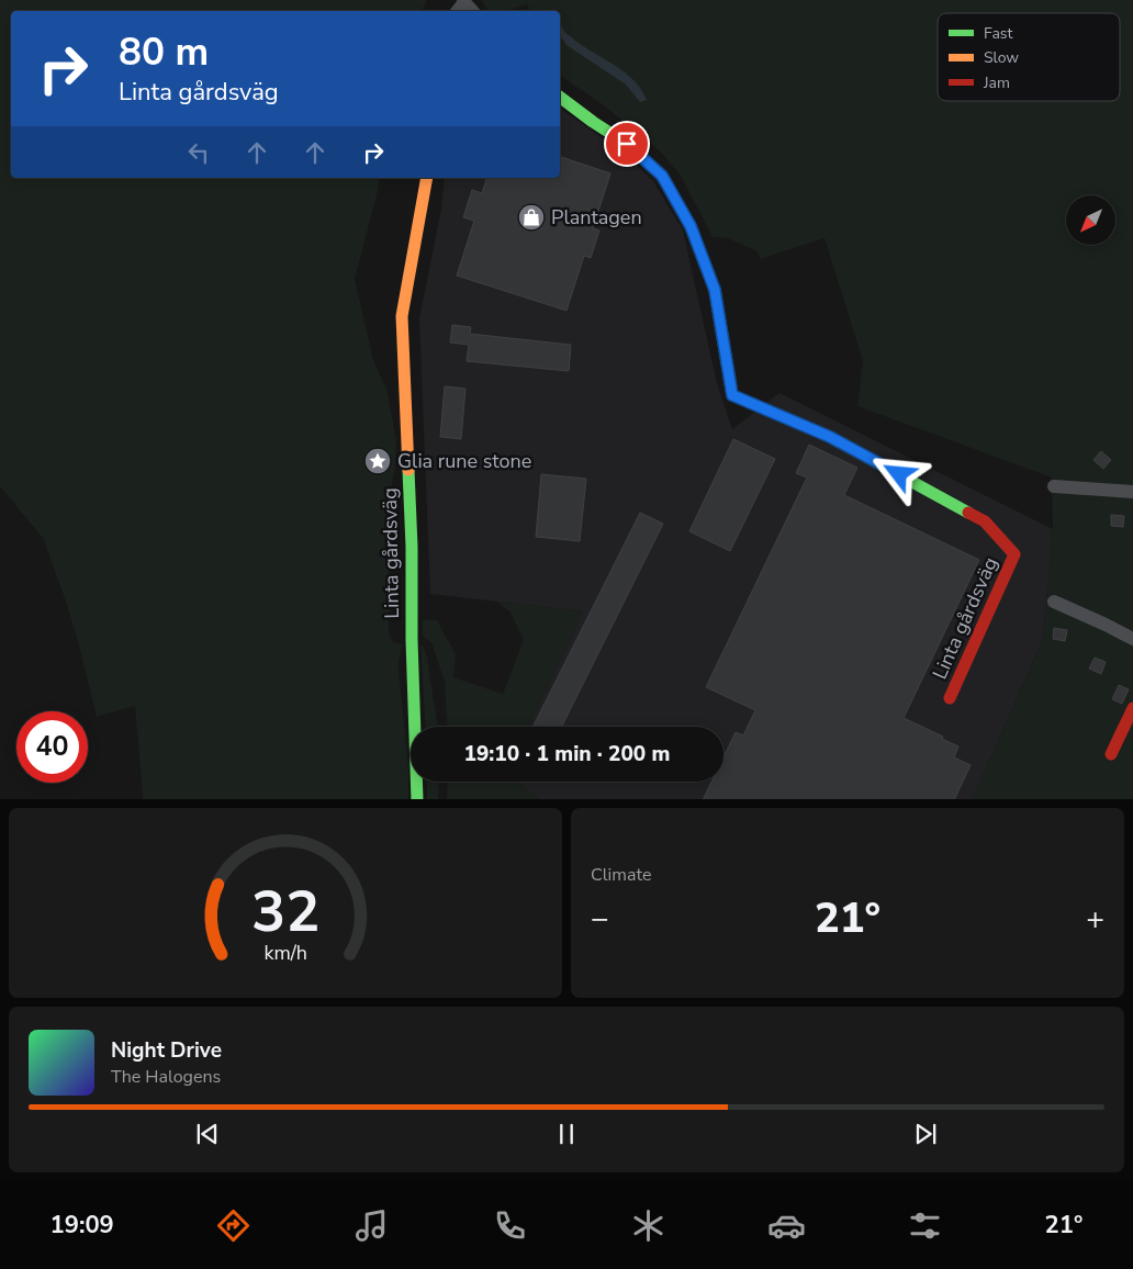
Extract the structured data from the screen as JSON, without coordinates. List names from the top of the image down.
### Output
{
  "streets": {
    "street": ["Linta gårdsväg"]
  },
  "places": {
    "shop": ["Plantagen"],
    "place": ["Glia rune stone"]
  },
  "legend": ["Fast", "Slow", "Jam"],
  "north": "bottom left",
  "page": {
    "turn": ["80 m", "Linta gårdsväg"],
    "limit": "40",
    "trip": "19:10 · 1 min · 200 m",
    "tile": "Climate",
    "heat": ["−", "21°", "+"],
    "song": ["Night Drive", "The Halogens"],
    "tabs": ["19:09", "21°"],
    "gauge": ["32", "km/h"]
  }
}
